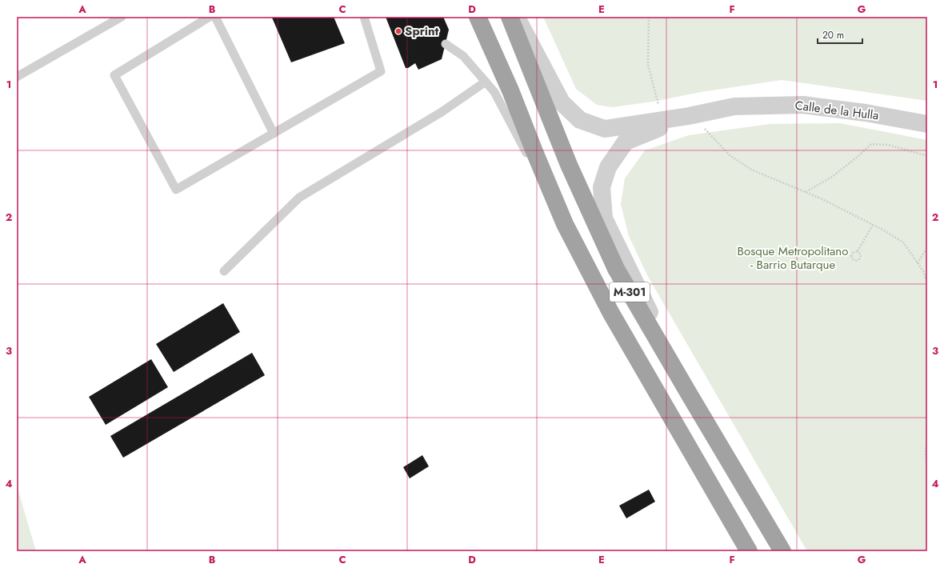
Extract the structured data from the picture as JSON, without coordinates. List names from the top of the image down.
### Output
{
  "streets": {
    "highway": ["M-301"],
    "street": ["Calle de la Hulla"]
  },
  "parks": ["Bosque Metropolitano - Barrio Butarque"],
  "places": ["Sprint"],
  "scale_bar": "20 m",
  "grid": {
    "columns": [
      "A",
      "B",
      "C",
      "D",
      "E",
      "F",
      "G"
    ],
    "rows": [
      "1",
      "2",
      "3",
      "4"
    ]
  }
}
